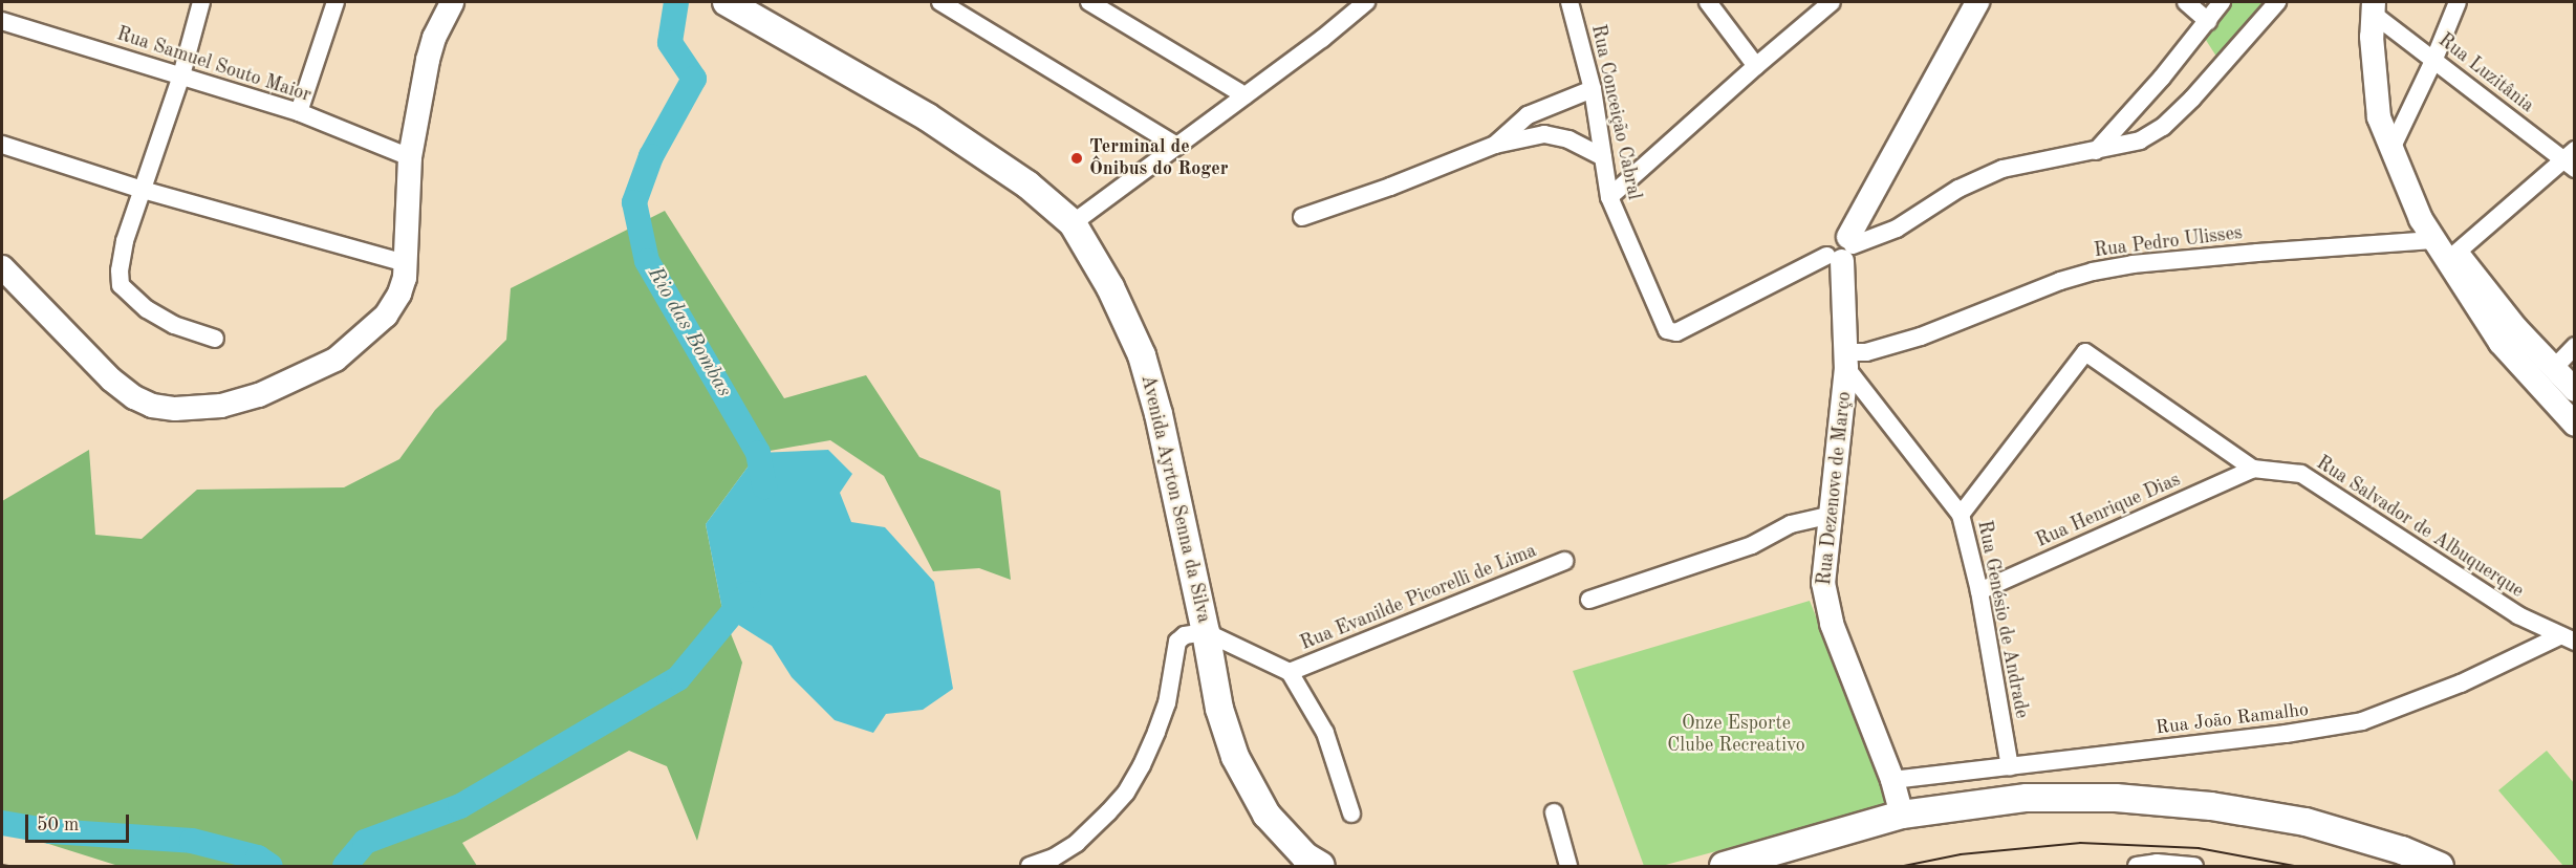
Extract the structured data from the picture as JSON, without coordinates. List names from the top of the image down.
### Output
{
  "streets": {
    "main road": ["Avenida Ayrton Senna da Silva"],
    "street": [
      "Rua Samuel Souto Maior",
      "Rua Luzitânia",
      "Rua Conceição Cabral",
      "Rua Pedro Ulisses",
      "Rua Dezenove de Março",
      "Rua Henrique Dias",
      "Rua Salvador de Albuquerque",
      "Rua Evanilde Picorelli de Lima",
      "Rua Genésio de Andrade",
      "Rua João Ramalho"
    ]
  },
  "crossings": [
    ["Rua Conceição Cabral", "Rua Dezenove de Março"],
    ["Rua Pedro Ulisses", "Rua Dezenove de Março"],
    ["Rua Pedro Ulisses", "Rua Genésio de Andrade"],
    ["Rua Dezenove de Março", "Rua Genésio de Andrade"],
    ["Rua Dezenove de Março", "Rua João Ramalho"],
    ["Rua Henrique Dias", "Rua Salvador de Albuquerque"],
    ["Rua Henrique Dias", "Rua Genésio de Andrade"],
    ["Rua Salvador de Albuquerque", "Rua Genésio de Andrade"],
    ["Rua Salvador de Albuquerque", "Rua João Ramalho"],
    ["Rua Genésio de Andrade", "Rua João Ramalho"]
  ],
  "water": ["Rio das Bombas"],
  "parks": ["Onze Esporte Clube Recreativo"],
  "places": ["Terminal de Ônibus do Roger"],
  "scale_bar": "50 m"
}
